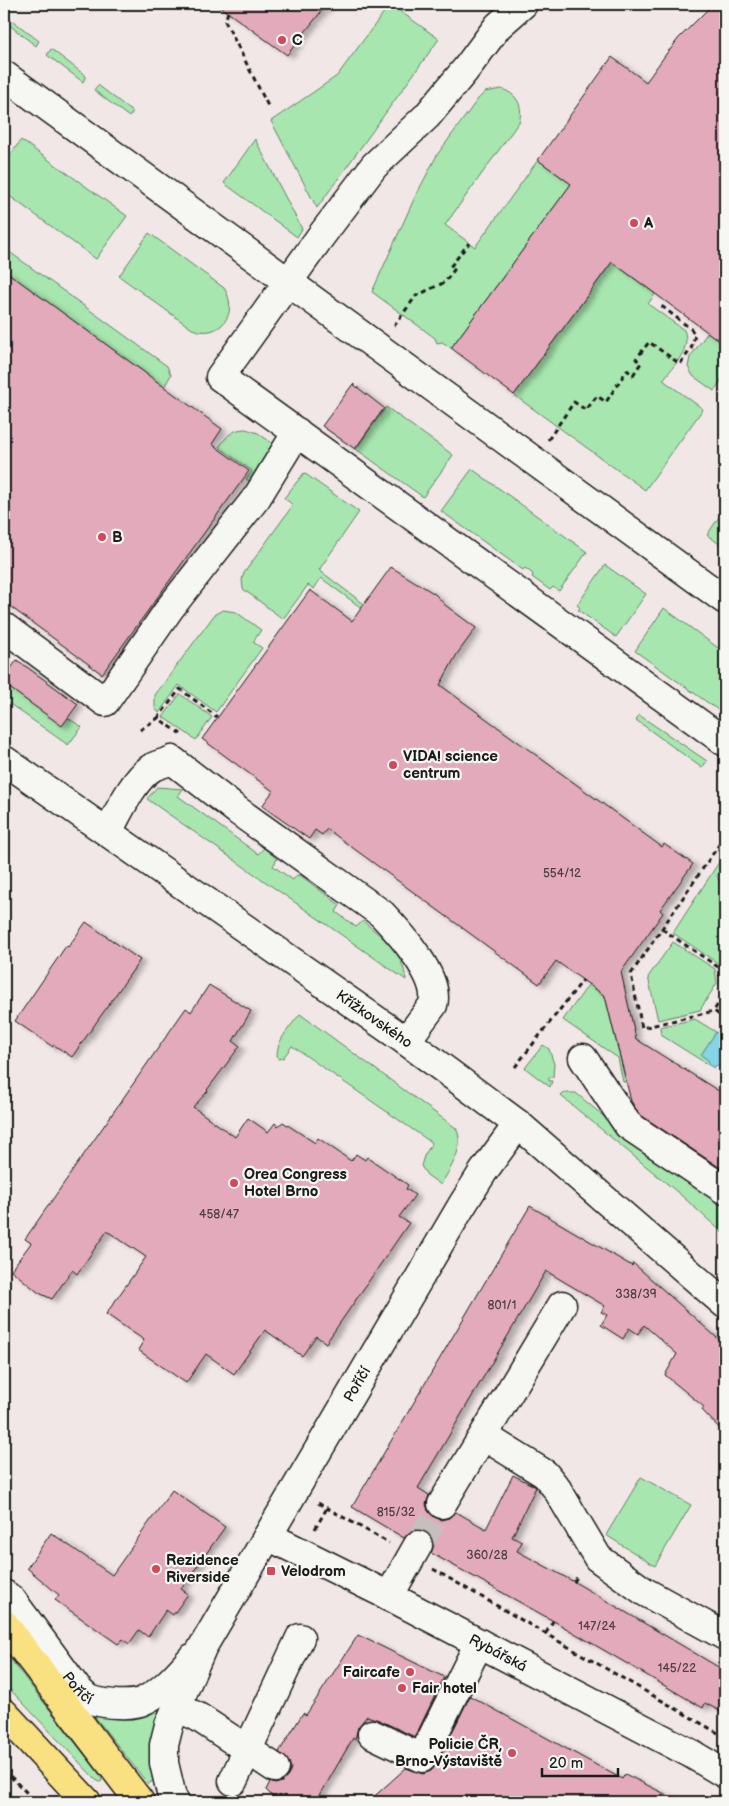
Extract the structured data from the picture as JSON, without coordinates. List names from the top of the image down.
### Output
{
  "streets": {
    "main road": ["Poříčí"],
    "street": ["Křížkovského", "Rybářská"]
  },
  "crossings": [
    ["Křížkovského", "Poříčí"],
    ["Poříčí", "Rybářská"]
  ],
  "places": {
    "other": [
      "C",
      "A",
      "B",
      "VIDA! science centrum",
      "Orea Congress Hotel Brno",
      "Rezidence Riverside",
      "Faircafe",
      "Fair hotel",
      "Policie ČR, Brno-Výstaviště"
    ],
    "transit": ["Velodrom"]
  },
  "house_numbers": [
    "554/12",
    "458/47",
    "338/39",
    "801/1",
    "815/32",
    "360/28",
    "147/24",
    "145/22"
  ],
  "scale_bar": "20 m"
}
